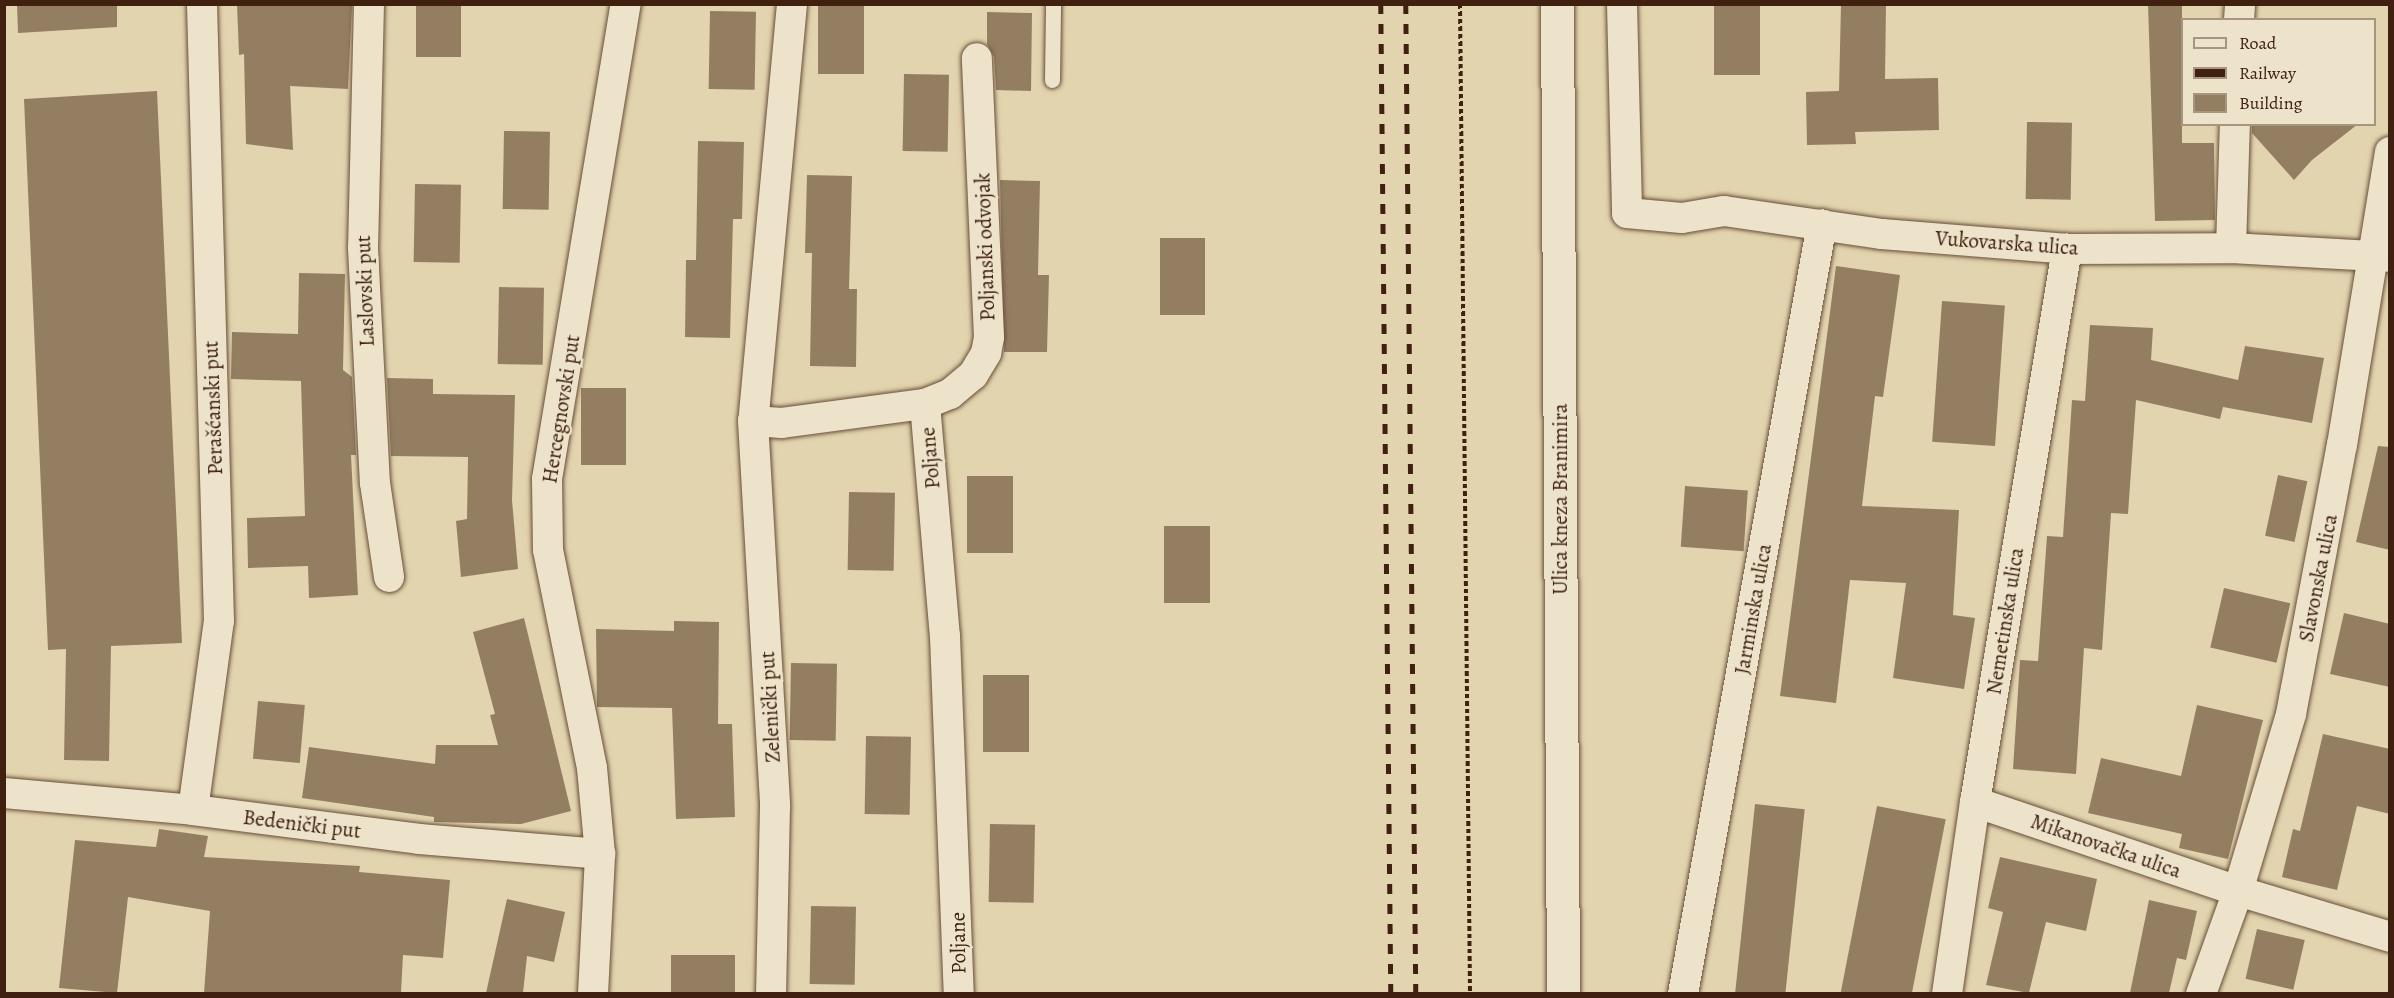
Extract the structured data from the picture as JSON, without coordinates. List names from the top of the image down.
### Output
{
  "streets": {
    "main road": ["Ulica kneza Branimira"],
    "street": [
      "Vukovarska ulica",
      "Poljanski odvojak",
      "Laslovski put",
      "Perašćanski put",
      "Hercegnovski put",
      "Poljane",
      "Slavonska ulica",
      "Jarminska ulica",
      "Nemetinska ulica",
      "Zelenički put",
      "Bedenički put",
      "Mikanovačka ulica"
    ]
  },
  "crossings": [
    ["Vukovarska ulica", "Slavonska ulica"],
    ["Vukovarska ulica", "Jarminska ulica"],
    ["Vukovarska ulica", "Nemetinska ulica"],
    ["Poljanski odvojak", "Poljane"],
    ["Perašćanski put", "Bedenički put"],
    ["Hercegnovski put", "Bedenički put"],
    ["Poljane", "Zelenički put"],
    ["Slavonska ulica", "Mikanovačka ulica"],
    ["Nemetinska ulica", "Mikanovačka ulica"]
  ],
  "legend": ["Road", "Railway", "Building"]
}
